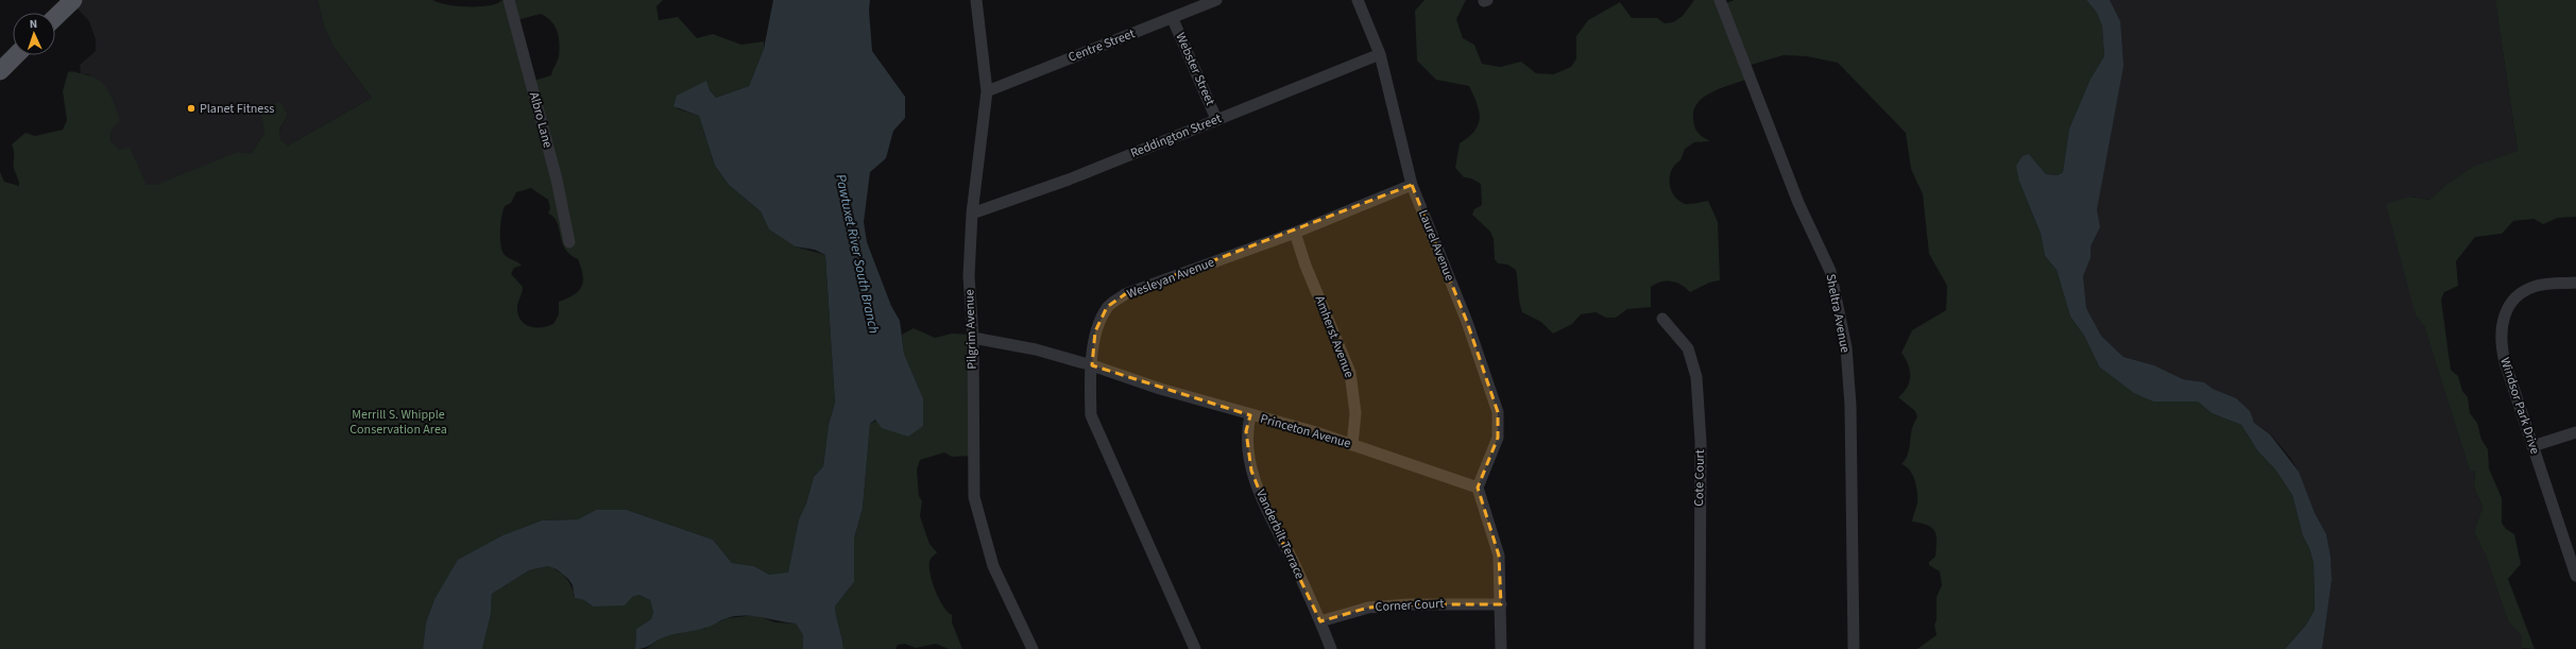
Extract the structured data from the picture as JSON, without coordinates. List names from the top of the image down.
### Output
{
  "streets": {
    "street": [
      "Centre Street",
      "Webster Street",
      "Albro Lane",
      "Reddington Street",
      "Laurel Avenue",
      "Wesleyan Avenue",
      "Sheltra Avenue",
      "Pilgrim Avenue",
      "Amherst Avenue",
      "Windsor Park Drive",
      "Princeton Avenue",
      "Cote Court",
      "Vanderbilt Terrace",
      "Corner Court"
    ]
  },
  "crossings": [
    ["Centre Street", "Webster Street"],
    ["Centre Street", "Pilgrim Avenue"],
    ["Webster Street", "Reddington Street"],
    ["Reddington Street", "Laurel Avenue"],
    ["Reddington Street", "Pilgrim Avenue"],
    ["Laurel Avenue", "Wesleyan Avenue"],
    ["Laurel Avenue", "Princeton Avenue"],
    ["Wesleyan Avenue", "Amherst Avenue"],
    ["Wesleyan Avenue", "Princeton Avenue"],
    ["Pilgrim Avenue", "Princeton Avenue"],
    ["Amherst Avenue", "Princeton Avenue"],
    ["Princeton Avenue", "Vanderbilt Terrace"],
    ["Vanderbilt Terrace", "Corner Court"]
  ],
  "water": ["Pawtuxet River South Branch"],
  "parks": ["Merrill S. Whipple Conservation Area"],
  "places": ["Planet Fitness"],
  "north": "top"
}
